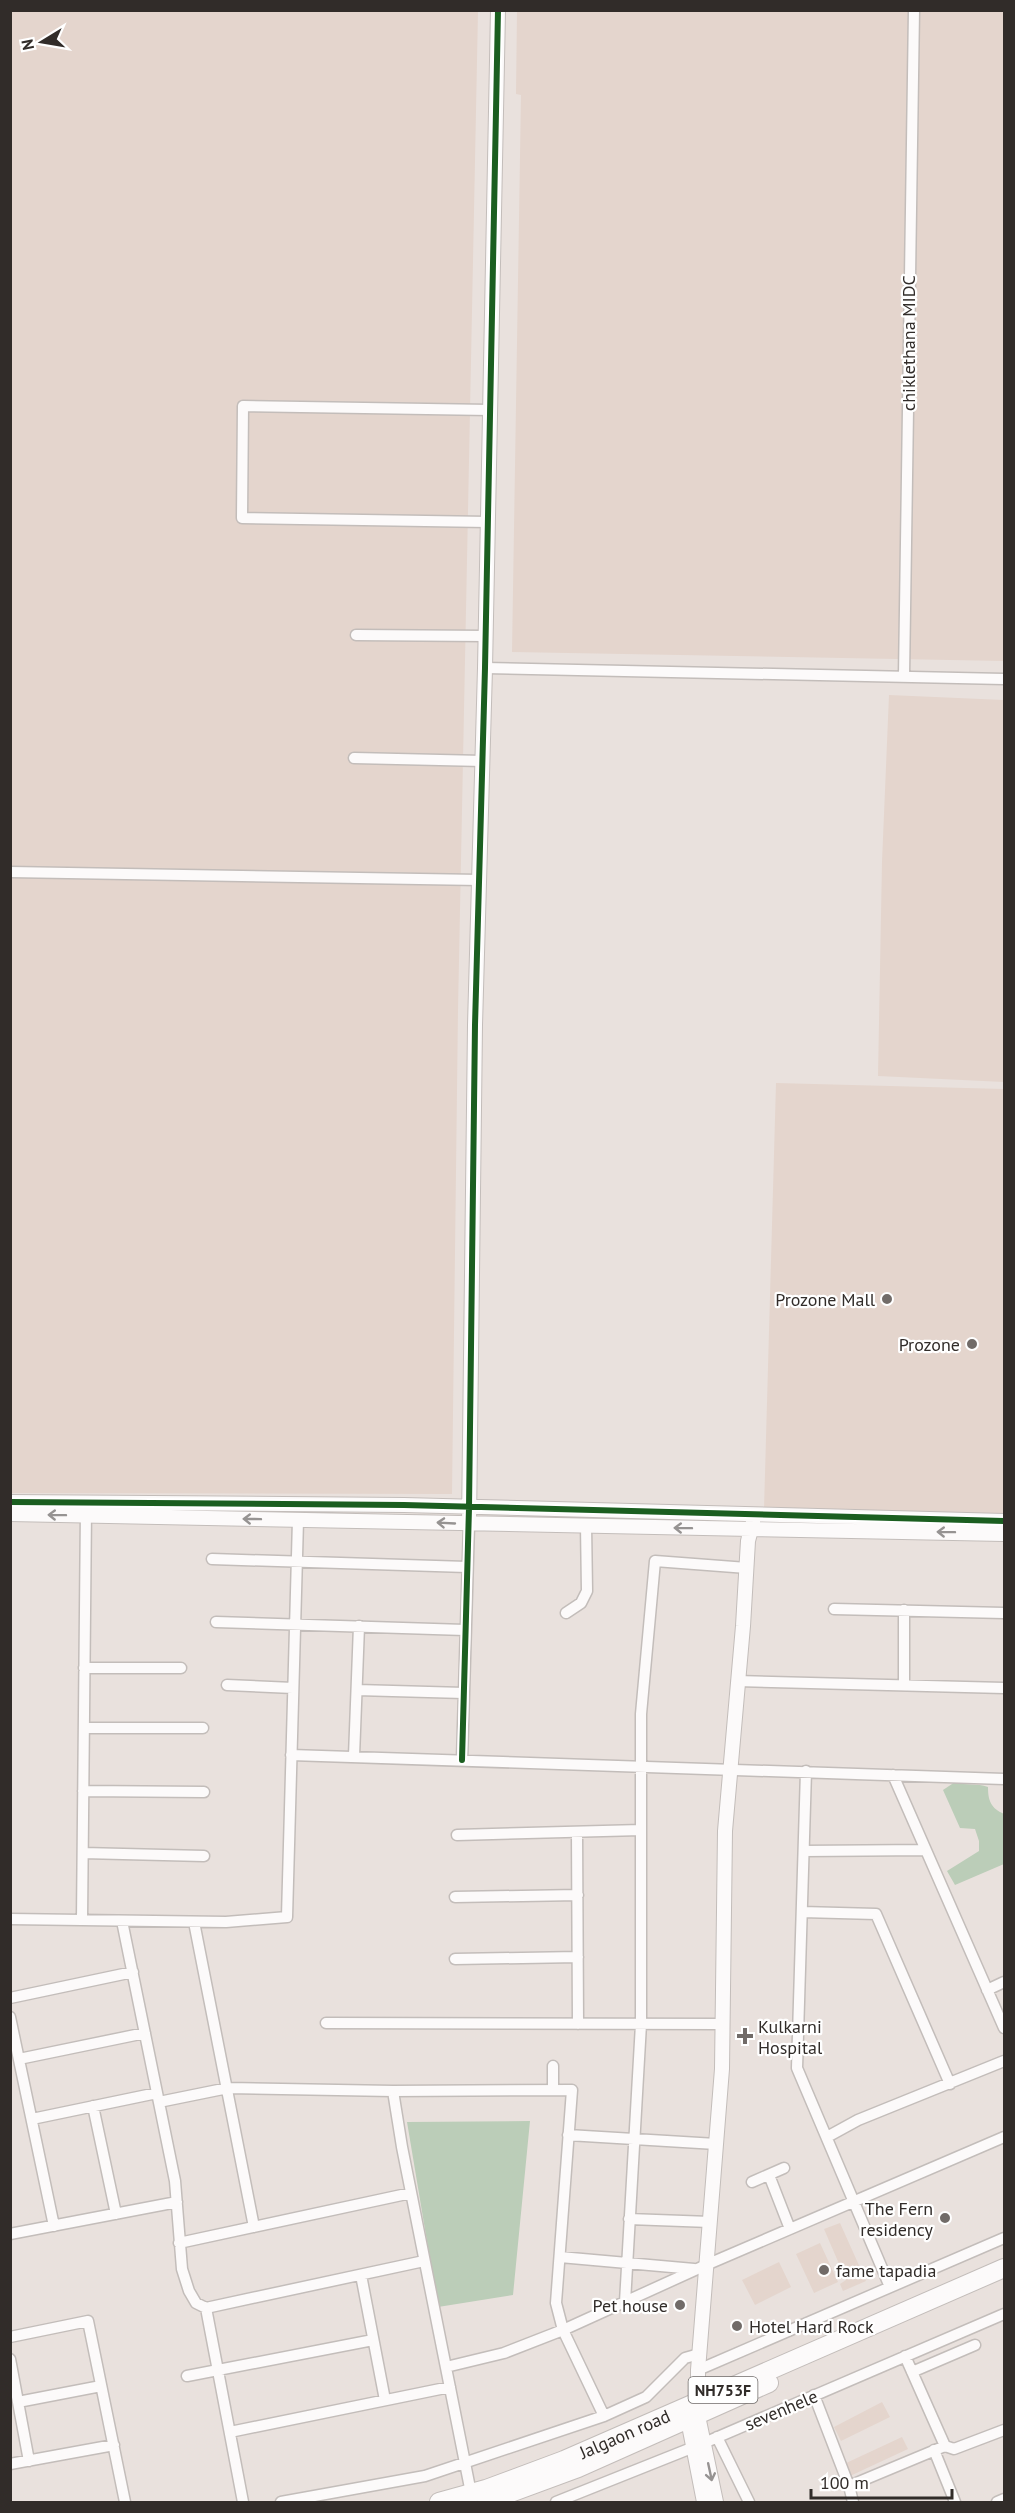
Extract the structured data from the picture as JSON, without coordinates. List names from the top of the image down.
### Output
{
  "streets": {
    "highway": ["NH753F", "Jalgaon road"],
    "street": ["chiklethana MIDC", "sevenhele"]
  },
  "places": {
    "other": [
      "Prozone Mall",
      "Prozone",
      "The Fern residency",
      "fame tapadia",
      "Pet house",
      "Hotel Hard Rock"
    ],
    "health": ["Kulkarni Hospital"]
  },
  "scale_bar": "100 m",
  "north": "left"
}
